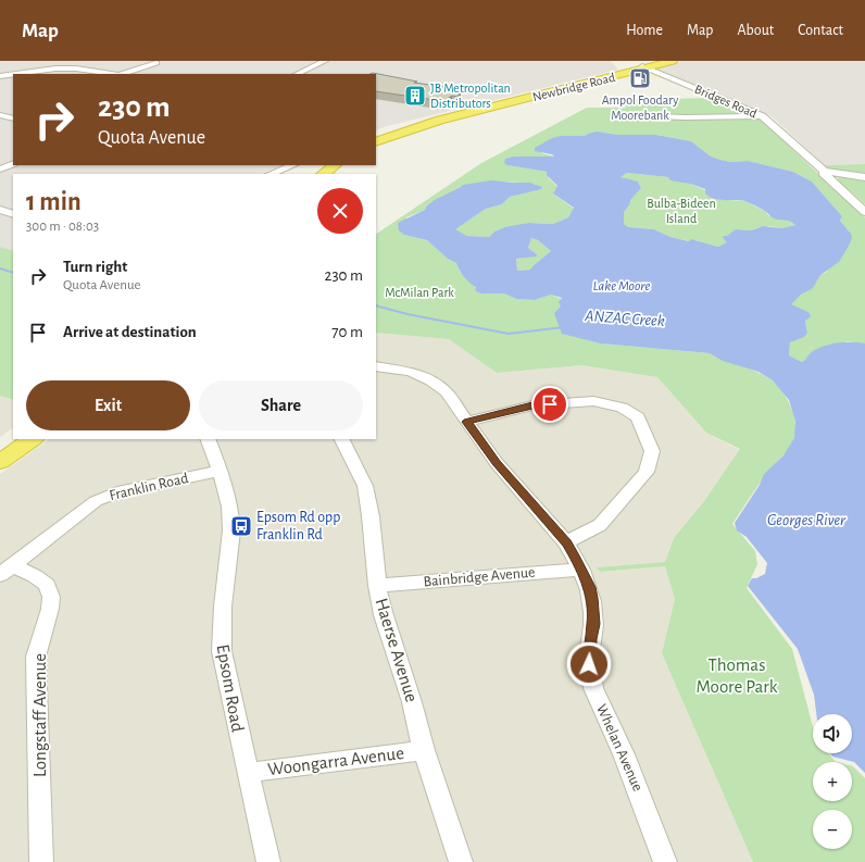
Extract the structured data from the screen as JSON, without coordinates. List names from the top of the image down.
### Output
{
  "streets": {
    "highway": ["Newbridge Road"],
    "street": [
      "Bridges Road",
      "Franklin Road",
      "Bainbridge Avenue",
      "Haerse Avenue",
      "Epsom Road",
      "Longstaff Avenue",
      "Whelan Avenue",
      "Woongarra Avenue"
    ]
  },
  "crossings": [
    ["Newbridge Road", "Bridges Road"],
    ["Franklin Road", "Epsom Road"],
    ["Franklin Road", "Longstaff Avenue"],
    ["Bainbridge Avenue", "Haerse Avenue"],
    ["Bainbridge Avenue", "Whelan Avenue"],
    ["Haerse Avenue", "Woongarra Avenue"],
    ["Epsom Road", "Woongarra Avenue"]
  ],
  "water": ["Lake Moore", "ANZAC Creek", "Georges River"],
  "parks": ["Bulba-Bideen Island", "McMilan Park", "Thomas Moore Park"],
  "places": {
    "fuel station": ["Ampol Foodary Moorebank"],
    "building": ["JB Metropolitan Distributors"],
    "bus stop": ["Epsom Rd opp Franklin Rd"]
  },
  "page": {
    "header": "Map",
    "nav": [
      "Home",
      "Map",
      "About",
      "Contact"
    ],
    "turn": ["230 m", "Quota Avenue"],
    "heading": ["1 min", "300 m · 08:03"],
    "list": [
      {
        "name": "Turn right",
        "note": "Quota Avenue",
        "value": "230 m"
      },
      {
        "name": "Arrive at destination",
        "value": "70 m"
      }
    ],
    "buttons": ["Exit", "Share"],
    "map_buttons": ["+", "−"]
  }
}
